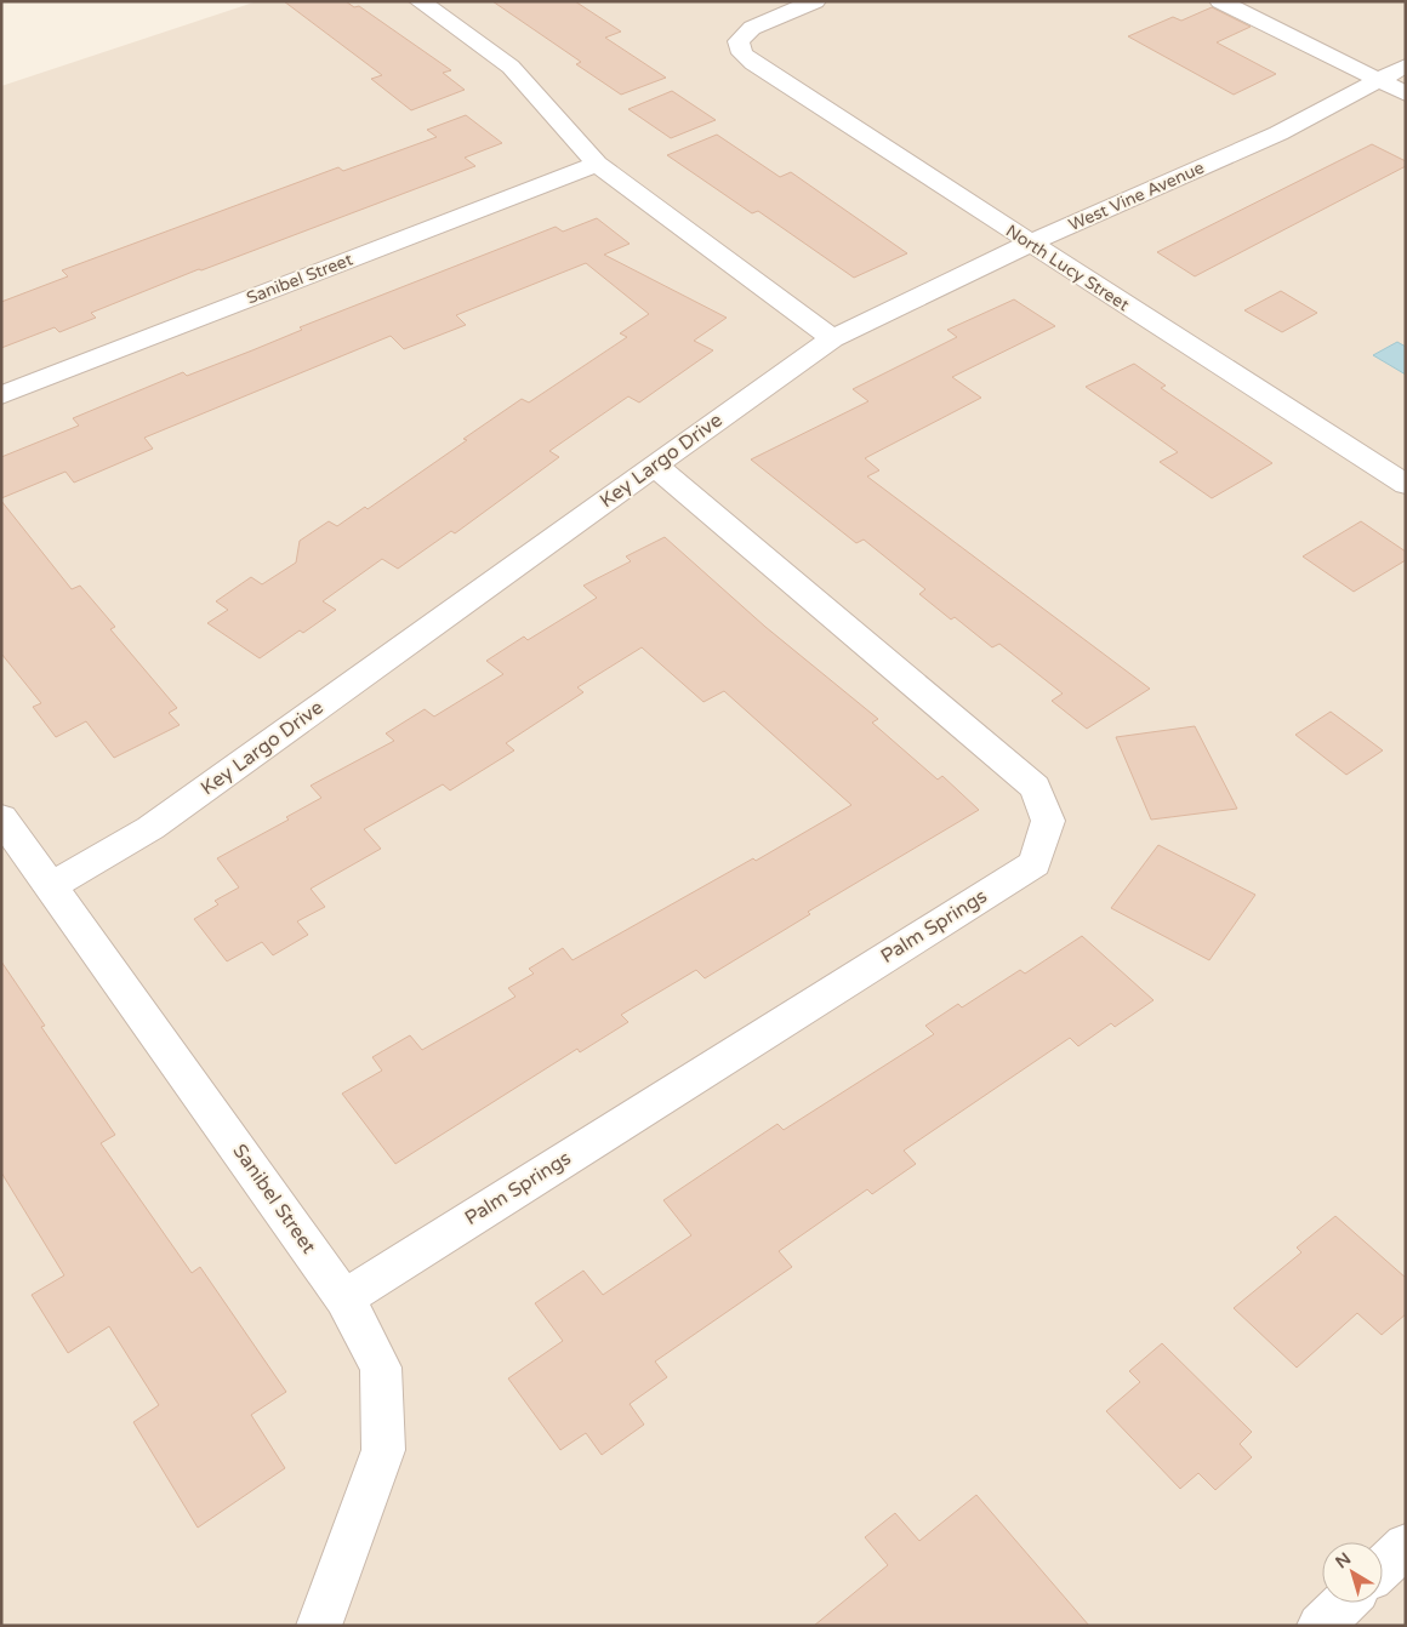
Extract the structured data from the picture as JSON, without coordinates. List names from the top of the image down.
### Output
{
  "streets": {
    "street": [
      "West Vine Avenue",
      "North Lucy Street",
      "Sanibel Street",
      "Key Largo Drive",
      "Palm Springs"
    ]
  },
  "crossings": [
    ["West Vine Avenue", "North Lucy Street"],
    ["West Vine Avenue", "Key Largo Drive"],
    ["Sanibel Street", "Key Largo Drive"],
    ["Sanibel Street", "Palm Springs"],
    ["Key Largo Drive", "Palm Springs"]
  ],
  "north": "top left"
}
